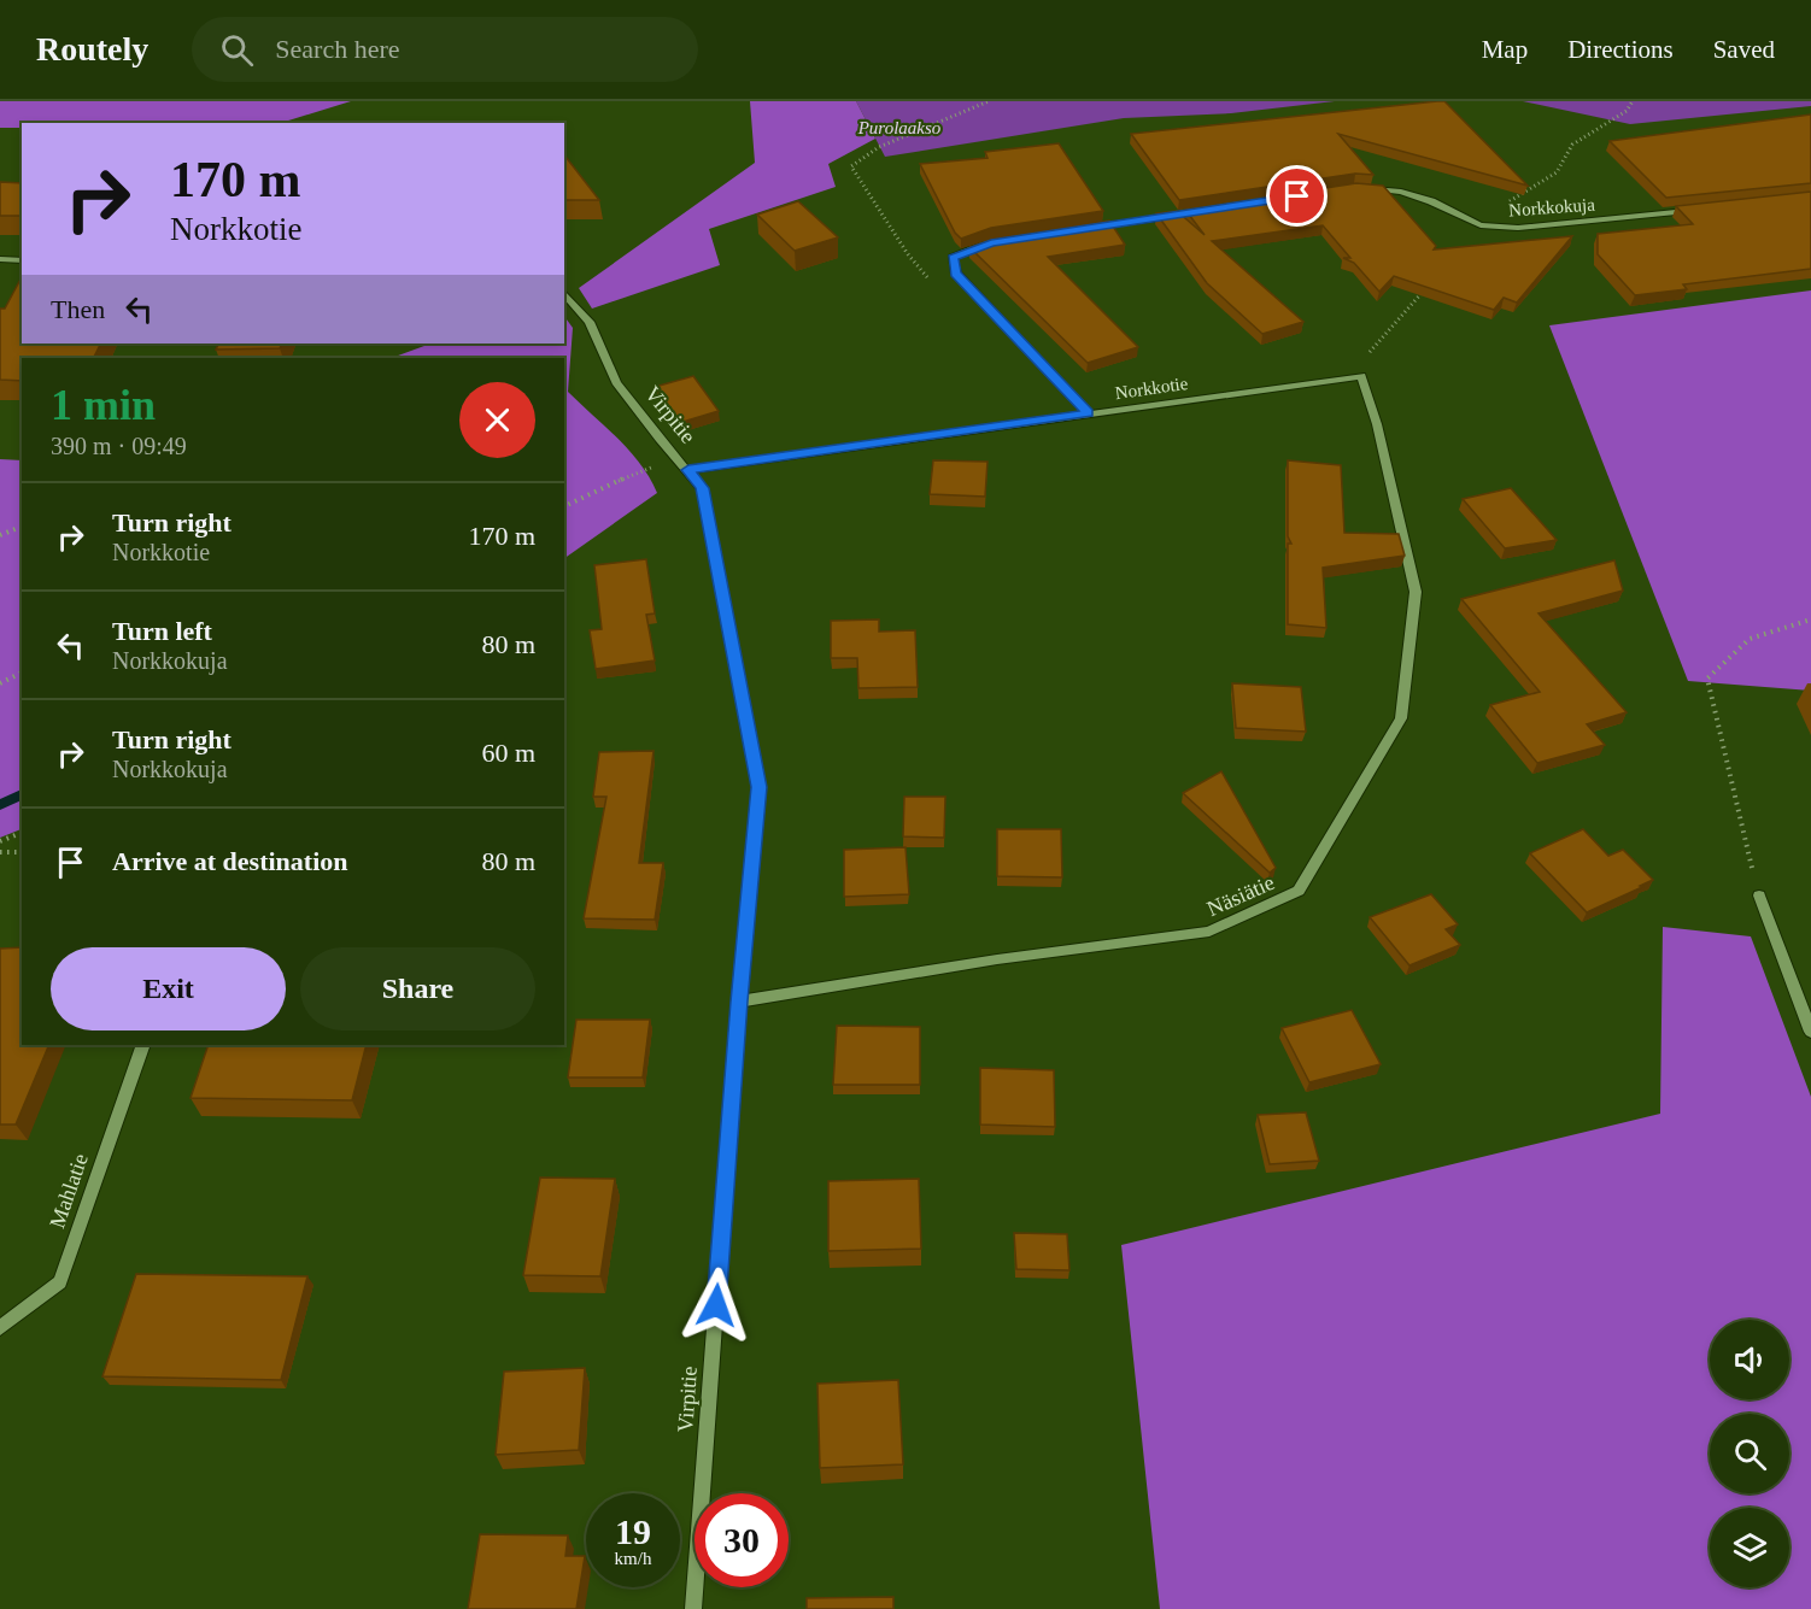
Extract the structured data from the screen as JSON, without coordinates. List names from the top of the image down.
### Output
{
  "streets": {
    "street": [
      "Norkkokuja",
      "Norkkotie",
      "Virpitie",
      "Näsiätie",
      "Mahlatie"
    ]
  },
  "crossings": [
    ["Norkkotie", "Virpitie"],
    ["Norkkotie", "Näsiätie"],
    ["Virpitie", "Näsiätie"]
  ],
  "parks": ["Purolaakso"],
  "page": {
    "header": "Routely",
    "search": "Search here",
    "nav": ["Map", "Directions", "Saved"],
    "turn": ["170 m", "Norkkotie"],
    "then": "Then",
    "heading": ["1 min", "390 m · 09:49"],
    "list": [
      {
        "name": "Turn right",
        "note": "Norkkotie",
        "value": "170 m"
      },
      {
        "name": "Turn left",
        "note": "Norkkokuja",
        "value": "80 m"
      },
      {
        "name": "Turn right",
        "note": "Norkkokuja",
        "value": "60 m"
      },
      {
        "name": "Arrive at destination",
        "value": "80 m"
      }
    ],
    "buttons": ["Exit", "Share"],
    "speed": "19 km/h",
    "limit": "30"
  }
}
